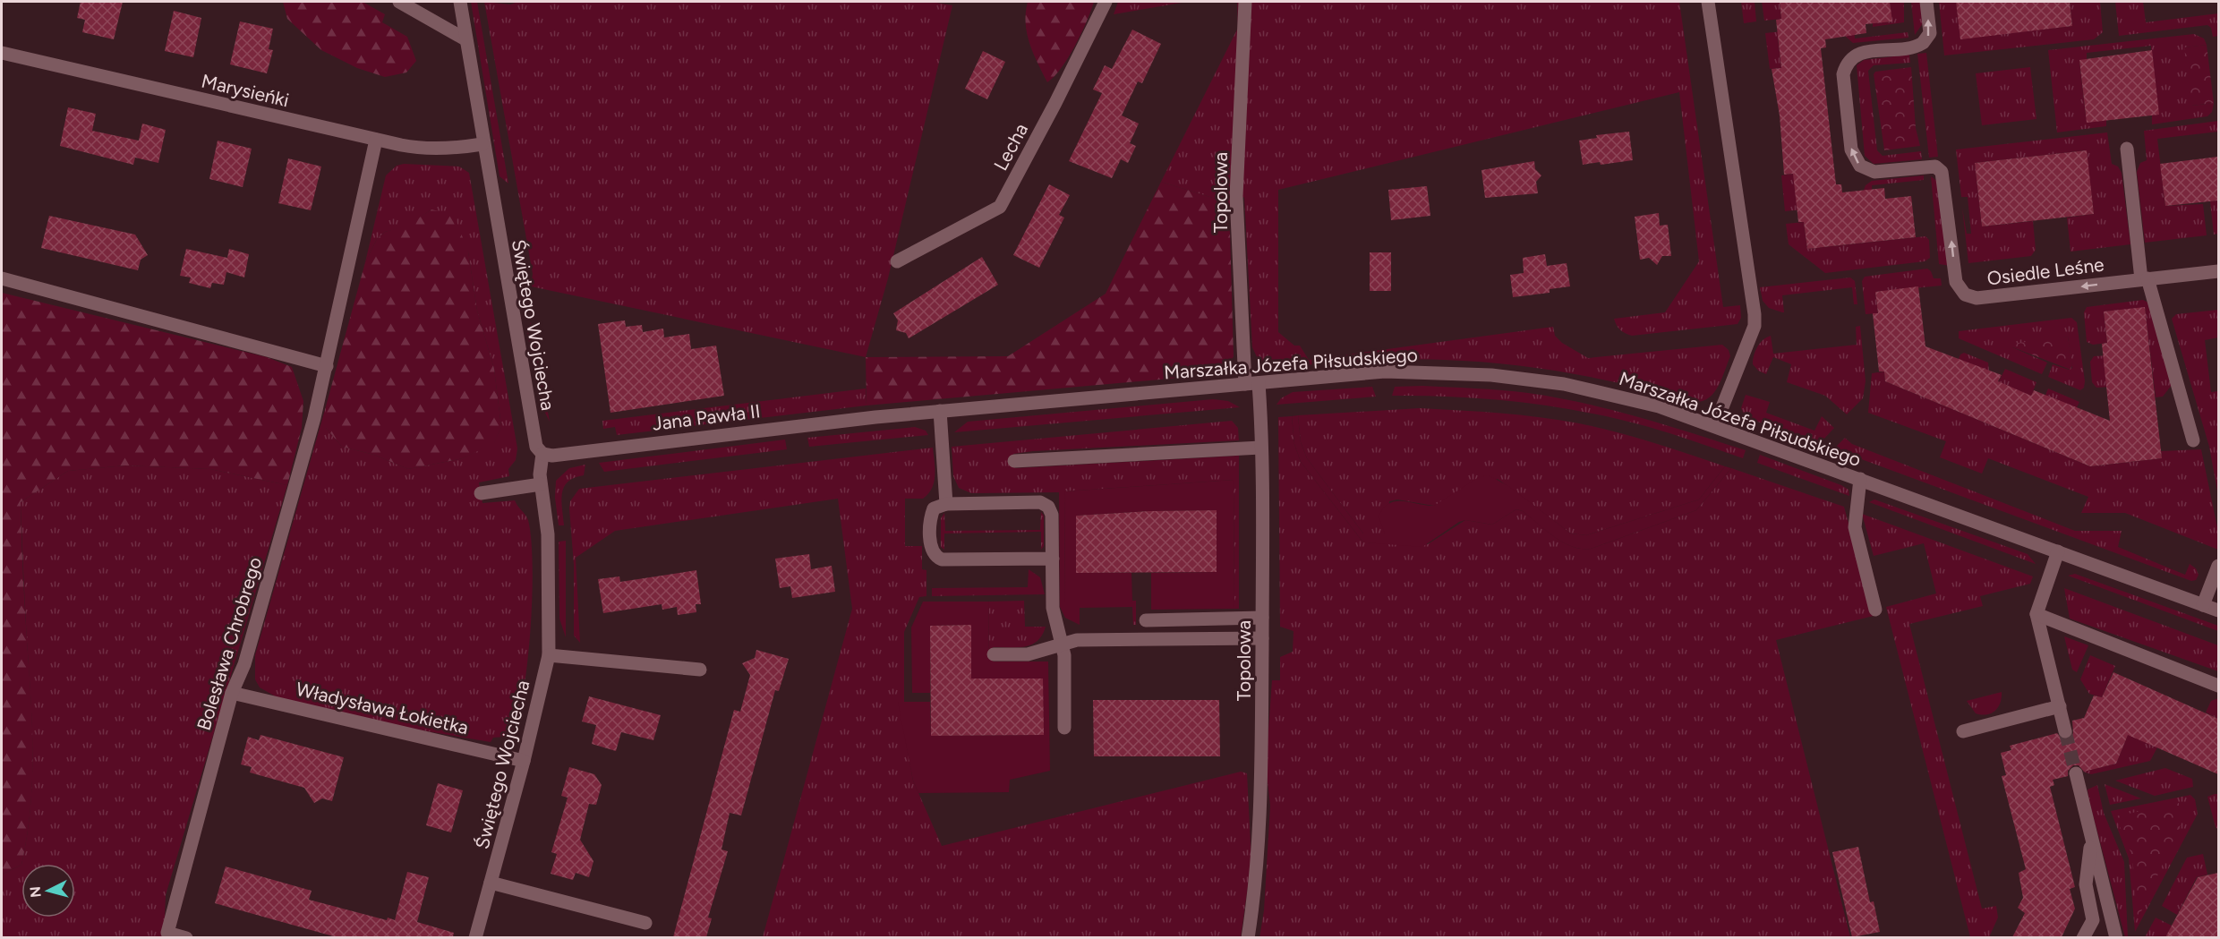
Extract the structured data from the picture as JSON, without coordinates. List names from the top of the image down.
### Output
{
  "streets": {
    "street": [
      "Marysieńki",
      "Lecha",
      "Topolowa",
      "Osiedle Leśne",
      "Świętego Wojciecha",
      "Marszałka Józefa Piłsudskiego",
      "Jana Pawła II",
      "Bolesława Chrobrego",
      "Władysława Łokietka"
    ]
  },
  "crossings": [
    ["Marysieńki", "Świętego Wojciecha"],
    ["Marysieńki", "Bolesława Chrobrego"],
    ["Topolowa", "Marszałka Józefa Piłsudskiego"],
    ["Świętego Wojciecha", "Jana Pawła II"],
    ["Świętego Wojciecha", "Władysława Łokietka"],
    ["Marszałka Józefa Piłsudskiego", "Jana Pawła II"],
    ["Bolesława Chrobrego", "Władysława Łokietka"]
  ],
  "north": "left"
}
